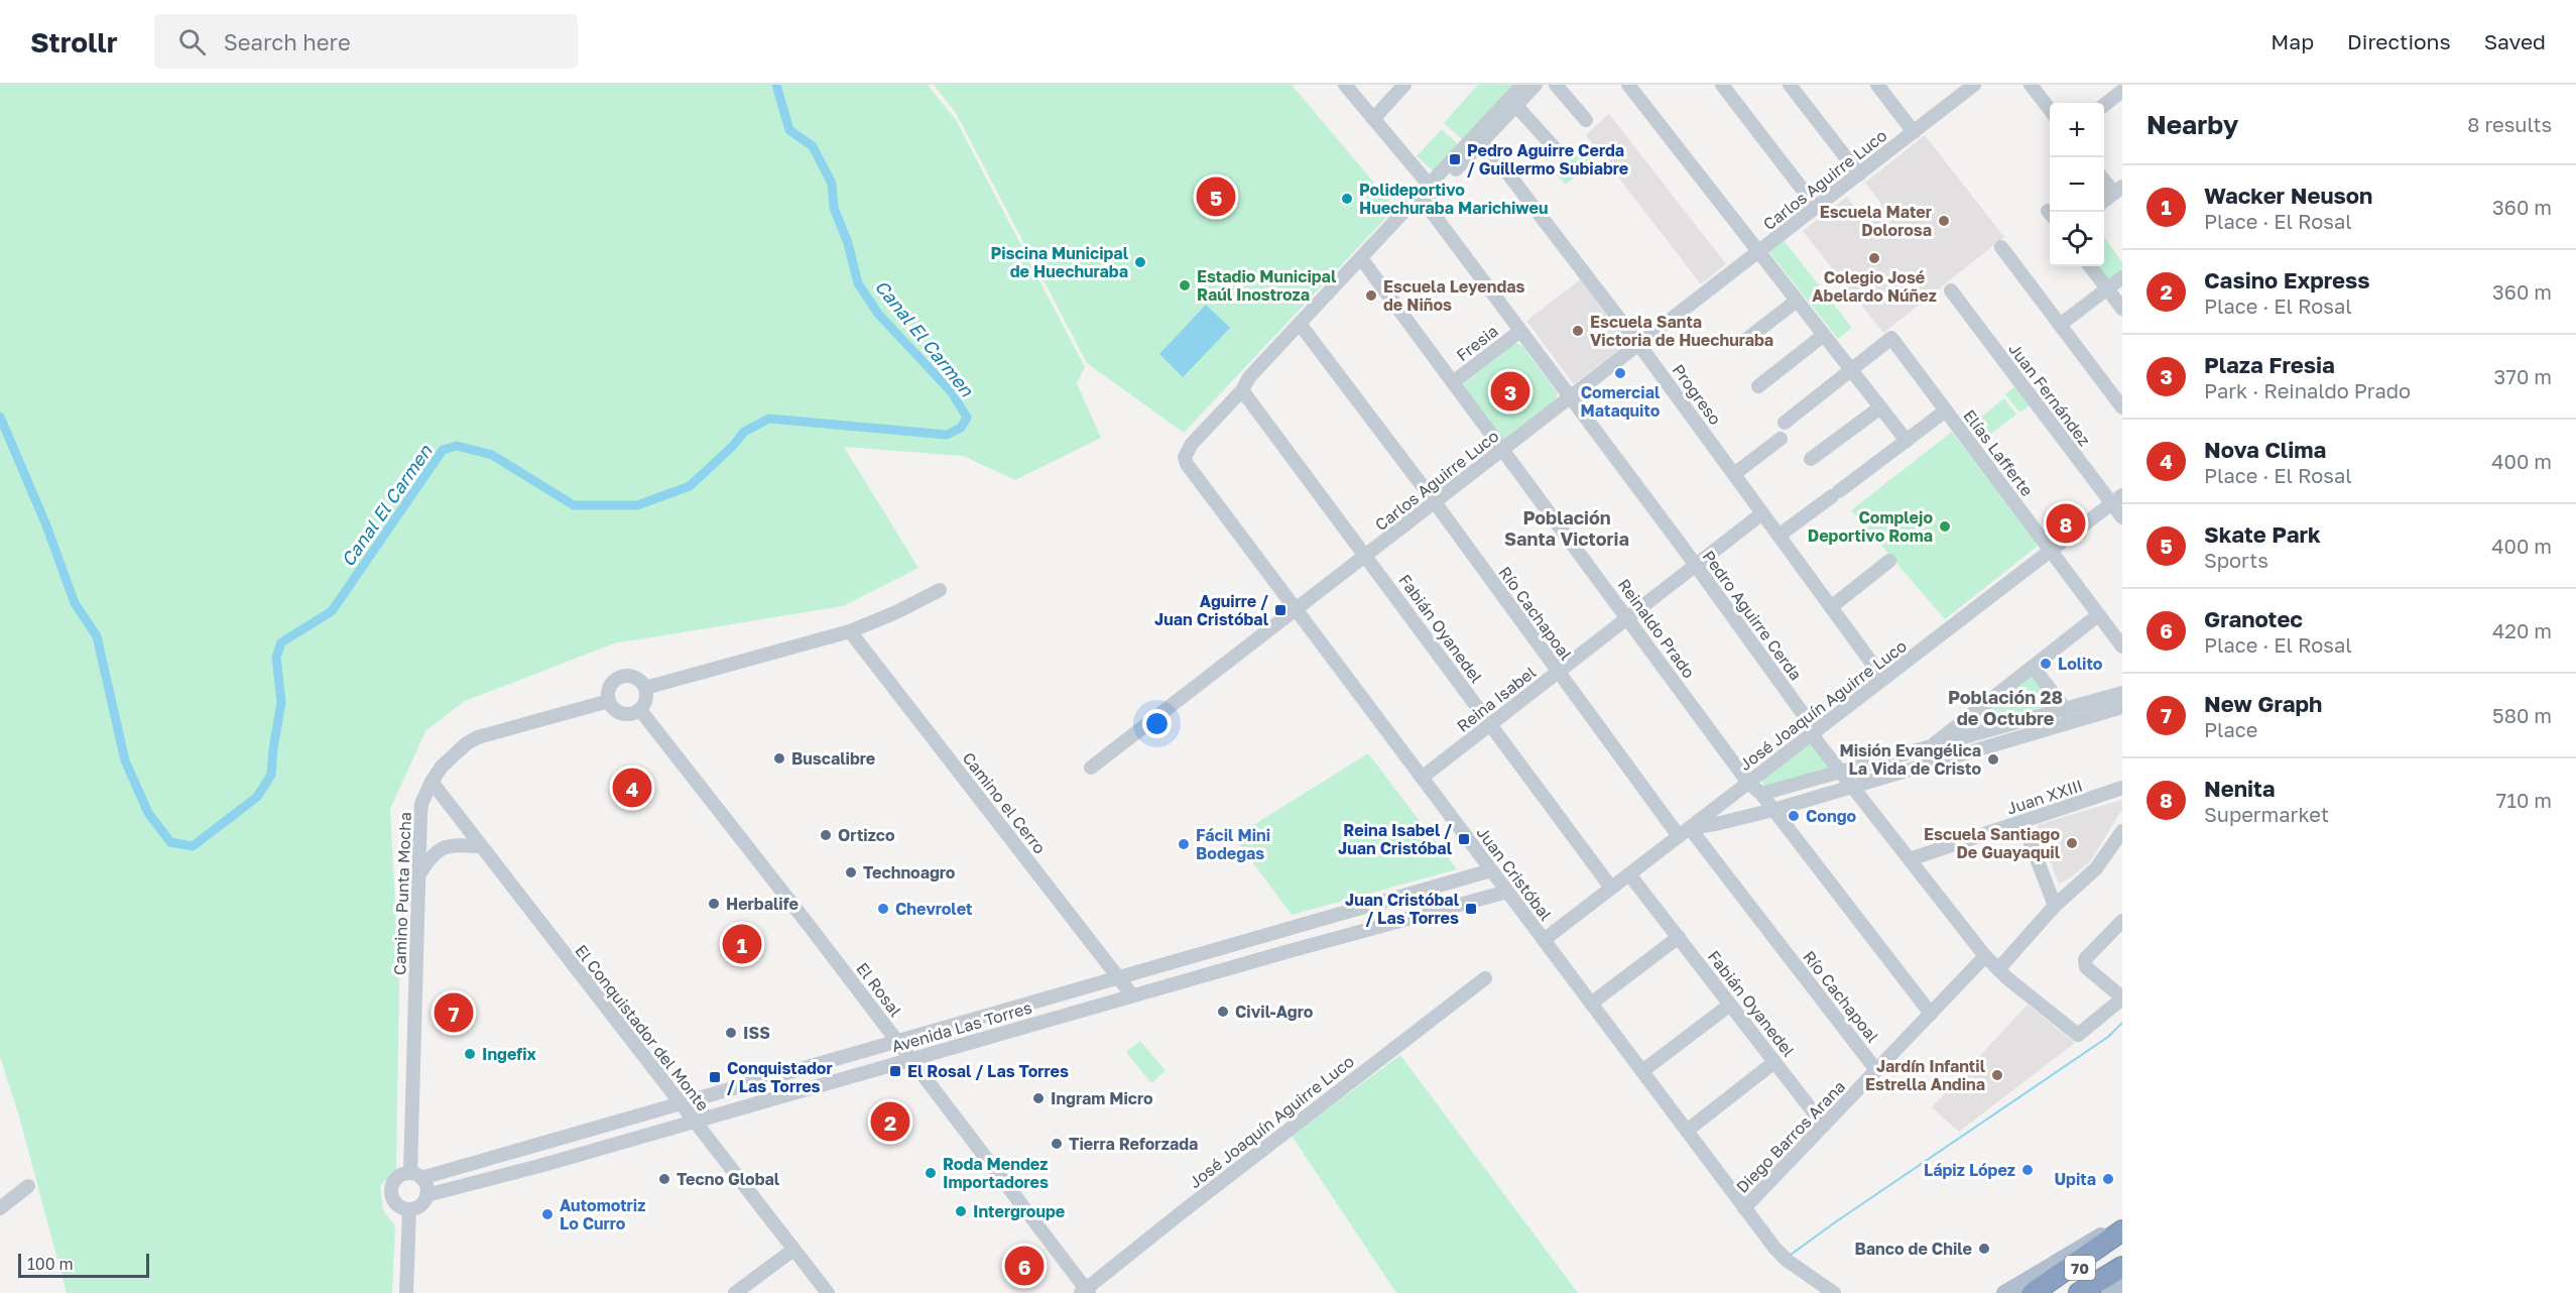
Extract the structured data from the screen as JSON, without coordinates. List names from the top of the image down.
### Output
{
  "streets": {
    "highway": ["70"],
    "street": [
      "Carlos Aguirre Luco",
      "Fresia",
      "Progreso",
      "Juan Fernández",
      "Elías Lafferte",
      "Río Cachapoal",
      "Pedro Aguirre Cerda",
      "Fabián Oyanedel",
      "Reinaldo Prado",
      "Reina Isabel",
      "José Joaquín Aguirre Luco",
      "Juan XXIII",
      "Camino el Cerro",
      "Juan Cristóbal",
      "Camino Punta Mocha",
      "El Rosal",
      "Avenida Las Torres",
      "El Conquistador del Monte",
      "Diego Barros Arana"
    ]
  },
  "crossings": [
    ["Carlos Aguirre Luco", "Progreso"],
    ["Carlos Aguirre Luco", "Río Cachapoal"],
    ["Carlos Aguirre Luco", "Pedro Aguirre Cerda"],
    ["Carlos Aguirre Luco", "Fabián Oyanedel"],
    ["Carlos Aguirre Luco", "Reinaldo Prado"],
    ["Carlos Aguirre Luco", "Juan Cristóbal"],
    ["Fresia", "Pedro Aguirre Cerda"],
    ["Fresia", "Reinaldo Prado"],
    ["Progreso", "Reina Isabel"],
    ["Progreso", "José Joaquín Aguirre Luco"],
    ["Juan Fernández", "José Joaquín Aguirre Luco"],
    ["Elías Lafferte", "José Joaquín Aguirre Luco"],
    ["Río Cachapoal", "Reina Isabel"],
    ["Río Cachapoal", "José Joaquín Aguirre Luco"],
    ["Río Cachapoal", "Diego Barros Arana"],
    ["Pedro Aguirre Cerda", "Reina Isabel"],
    ["Pedro Aguirre Cerda", "José Joaquín Aguirre Luco"],
    ["Pedro Aguirre Cerda", "Juan XXIII"],
    ["Pedro Aguirre Cerda", "Diego Barros Arana"],
    ["Fabián Oyanedel", "Reina Isabel"],
    ["Fabián Oyanedel", "José Joaquín Aguirre Luco"],
    ["Fabián Oyanedel", "Juan Cristóbal"],
    ["Fabián Oyanedel", "Diego Barros Arana"],
    ["Reinaldo Prado", "Reina Isabel"],
    ["Reinaldo Prado", "José Joaquín Aguirre Luco"],
    ["Reinaldo Prado", "Diego Barros Arana"],
    ["Reina Isabel", "Juan Cristóbal"],
    ["José Joaquín Aguirre Luco", "Juan Cristóbal"],
    ["José Joaquín Aguirre Luco", "El Rosal"],
    ["Camino el Cerro", "Avenida Las Torres"],
    ["Juan Cristóbal", "Avenida Las Torres"],
    ["Juan Cristóbal", "Diego Barros Arana"],
    ["Camino Punta Mocha", "El Rosal"],
    ["Camino Punta Mocha", "Avenida Las Torres"],
    ["Camino Punta Mocha", "El Conquistador del Monte"],
    ["El Rosal", "Avenida Las Torres"],
    ["Avenida Las Torres", "El Conquistador del Monte"]
  ],
  "districts": ["Población Santa Victoria", "Población 28 de Octubre"],
  "water": ["Canal El Carmen"],
  "places": {
    "transit": [
      "Pedro Aguirre Cerda / Guillermo Subiabre",
      "Aguirre / Juan Cristóbal",
      "Reina Isabel / Juan Cristóbal",
      "Juan Cristóbal / Las Torres",
      "El Rosal / Las Torres",
      "Conquistador / Las Torres"
    ],
    "other": [
      "Polideportivo Huechuraba Marichiweu",
      "Escuela Mater Dolorosa",
      "Colegio José Abelardo Núñez",
      "Piscina Municipal de Huechuraba",
      "Estadio Municipal Raúl Inostroza",
      "Escuela Leyendas de Niños",
      "Escuela Santa Victoria de Huechuraba",
      "Comercial Mataquito",
      "Complejo Deportivo Roma",
      "Lolito",
      "Buscalibre",
      "Misión Evangélica La Vida de Cristo",
      "Congo",
      "Ortizco",
      "Escuela Santiago De Guayaquil",
      "Fácil Mini Bodegas",
      "Technoagro",
      "Herbalife",
      "Chevrolet",
      "Civil-Agro",
      "ISS",
      "Ingefix",
      "Jardín Infantil Estrella Andina",
      "Ingram Micro",
      "Tierra Reforzada",
      "Lápiz López",
      "Roda Mendez Importadores",
      "Tecno Global",
      "Upita",
      "Intergroupe",
      "Automotriz Lo Curro",
      "Banco de Chile"
    ]
  },
  "scale_bar": "100 m",
  "page": {
    "header": "Strollr",
    "search": "Search here",
    "nav": ["Map", "Directions", "Saved"],
    "heading": ["Nearby", "8 results"],
    "map_buttons": ["+", "−"],
    "list": [
      {
        "mark": "1",
        "name": "Wacker Neuson",
        "note": "Place · El Rosal",
        "value": "360 m"
      },
      {
        "mark": "2",
        "name": "Casino Express",
        "note": "Place · El Rosal",
        "value": "360 m"
      },
      {
        "mark": "3",
        "name": "Plaza Fresia",
        "note": "Park · Reinaldo Prado",
        "value": "370 m"
      },
      {
        "mark": "4",
        "name": "Nova Clima",
        "note": "Place · El Rosal",
        "value": "400 m"
      },
      {
        "mark": "5",
        "name": "Skate Park",
        "note": "Sports",
        "value": "400 m"
      },
      {
        "mark": "6",
        "name": "Granotec",
        "note": "Place · El Rosal",
        "value": "420 m"
      },
      {
        "mark": "7",
        "name": "New Graph",
        "note": "Place",
        "value": "580 m"
      },
      {
        "mark": "8",
        "name": "Nenita",
        "note": "Supermarket",
        "value": "710 m"
      }
    ],
    "pins": [
      "5",
      "3",
      "8",
      "4",
      "1",
      "7",
      "2",
      "6"
    ],
    "scale": "100 m"
  }
}
